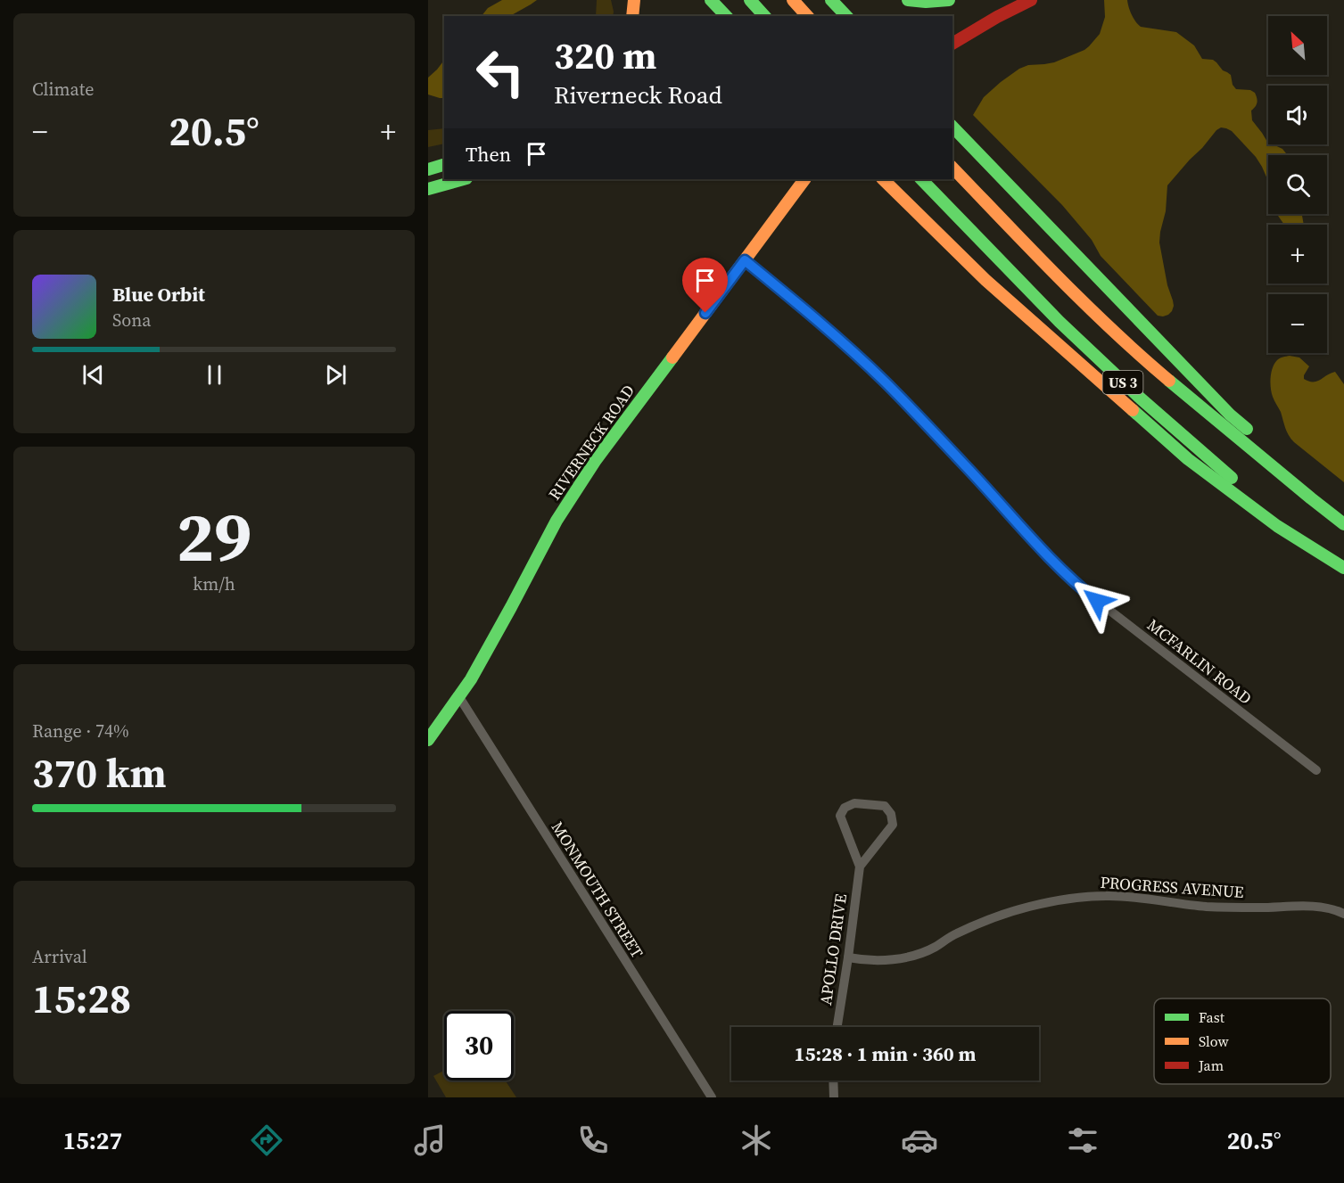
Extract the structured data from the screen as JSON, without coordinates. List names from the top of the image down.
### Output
{
  "streets": {
    "main road": ["US 3", "RIVERNECK ROAD"],
    "street": [
      "MCFARLIN ROAD",
      "PROGRESS AVENUE",
      "MONMOUTH STREET",
      "APOLLO DRIVE"
    ]
  },
  "crossings": [
    ["RIVERNECK ROAD", "MCFARLIN ROAD"],
    ["RIVERNECK ROAD", "MONMOUTH STREET"],
    ["PROGRESS AVENUE", "APOLLO DRIVE"]
  ],
  "legend": ["Fast", "Slow", "Jam"],
  "north": "top left",
  "page": {
    "tile": [
      "Climate",
      ["29", "km/h"],
      ["Range · 74%", "370 km"],
      ["Arrival", "15:28"]
    ],
    "map_buttons": ["+", "−"],
    "turn": ["320 m", "Riverneck Road"],
    "heat": ["−", "20.5°", "+"],
    "then": "Then",
    "song": ["Blue Orbit", "Sona"],
    "limit": "30",
    "trip": "15:28 · 1 min · 360 m",
    "tabs": ["15:27", "20.5°"]
  }
}
